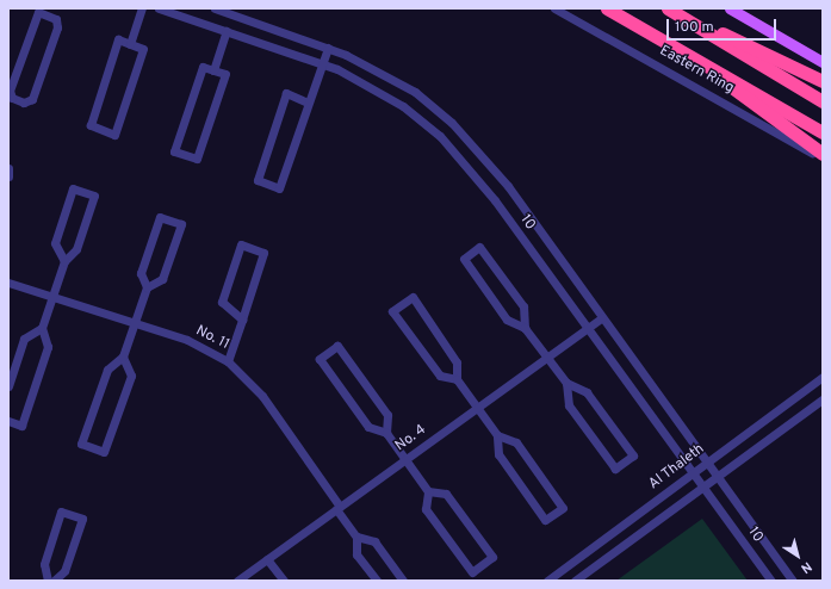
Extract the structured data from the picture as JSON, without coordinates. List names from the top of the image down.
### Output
{
  "streets": {
    "highway": ["Eastern Ring"],
    "street": [
      "10",
      "No. 11",
      "No. 4",
      "Al Thaleth"
    ]
  },
  "crossings": [
    ["10", "No. 4"],
    ["10", "Al Thaleth"],
    ["No. 11", "No. 4"]
  ],
  "scale_bar": "100 m",
  "north": "bottom right"
}
